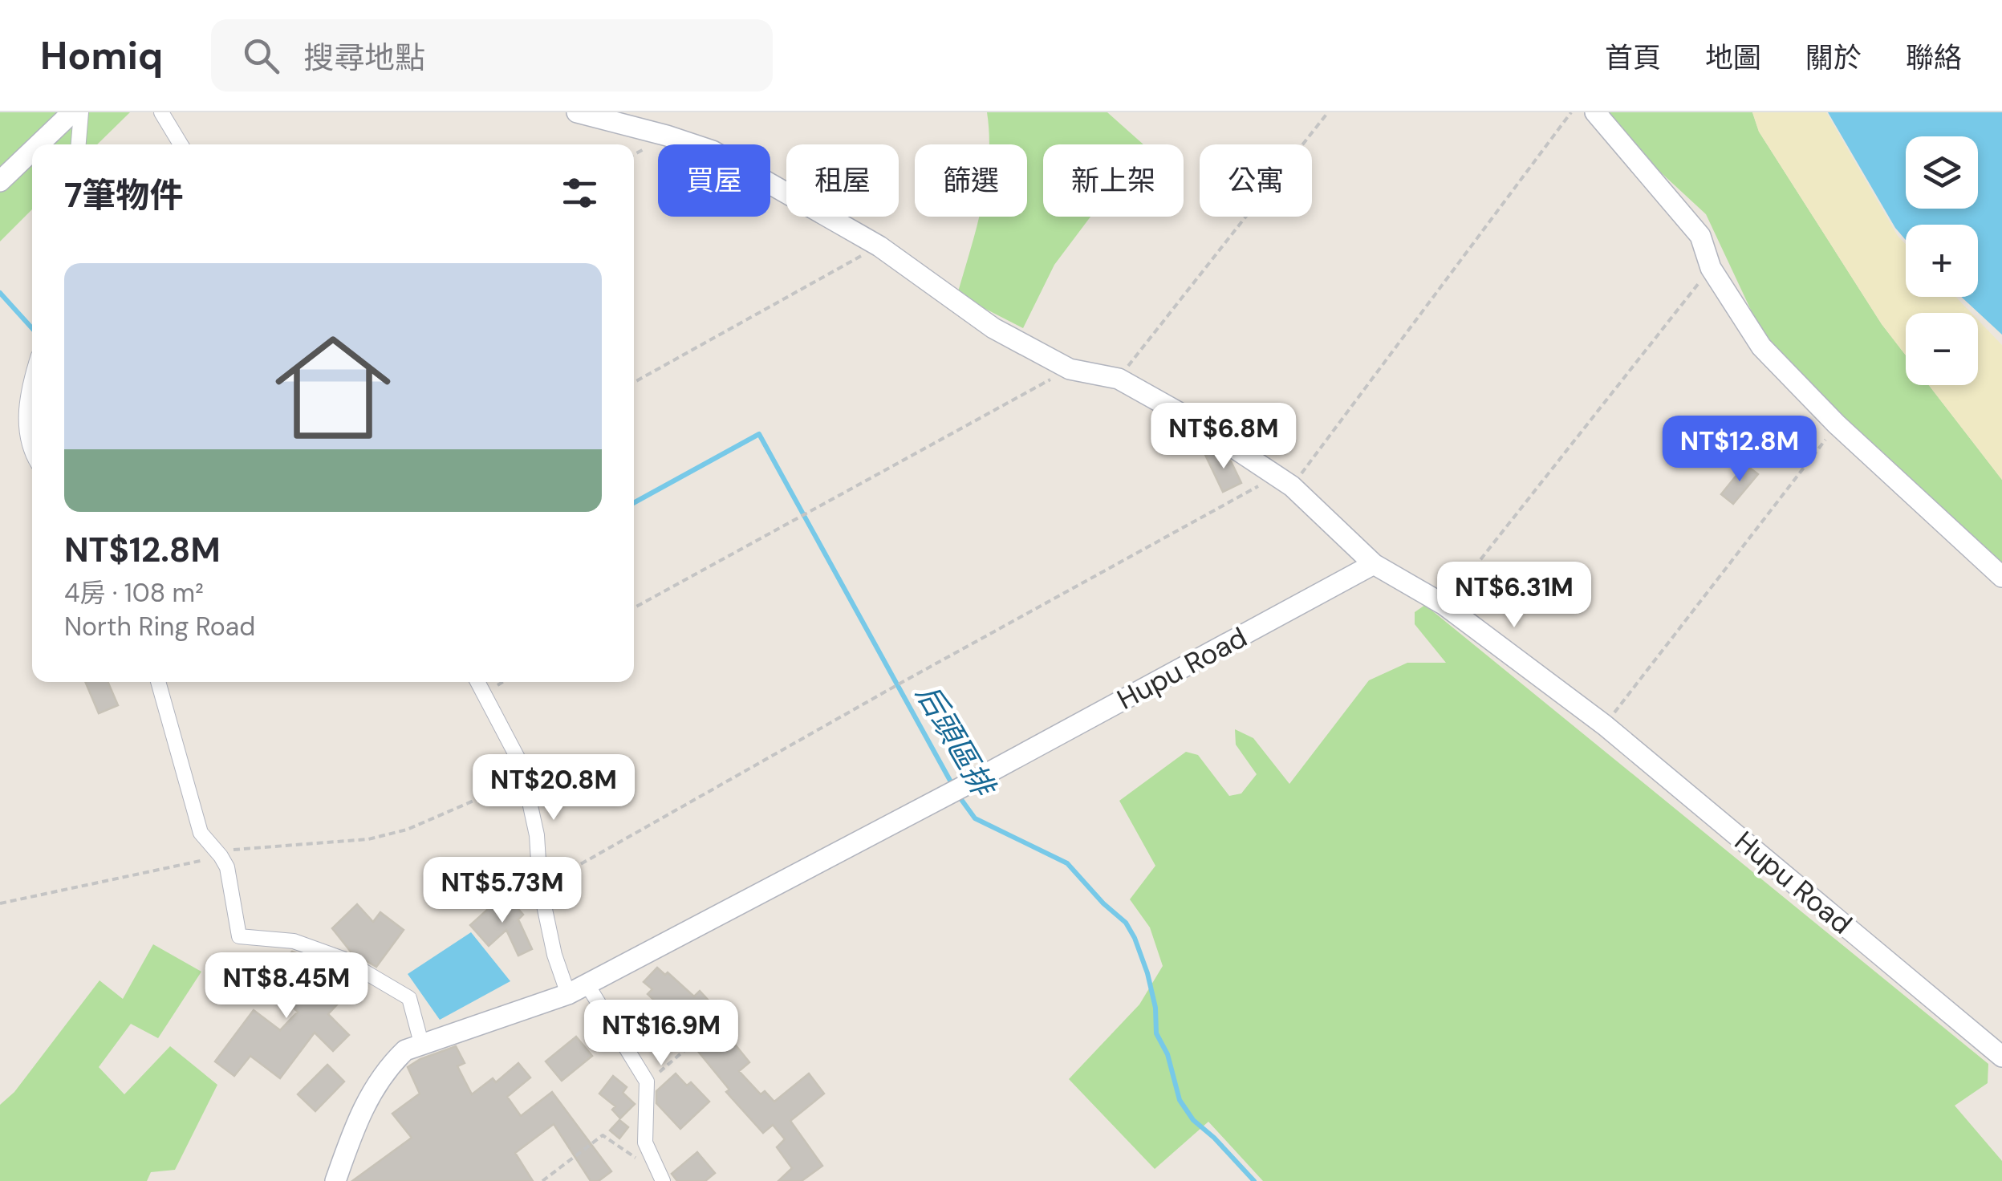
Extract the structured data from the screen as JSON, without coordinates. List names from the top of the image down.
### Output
{
  "streets": {
    "main road": ["Hupu Road"]
  },
  "water": ["后頭區排"],
  "page": {
    "header": "Homiq",
    "search": "搜尋地點",
    "nav": [
      "首頁",
      "地圖",
      "關於",
      "聯絡"
    ],
    "map_buttons": ["+", "−"],
    "chip": [
      "買屋",
      "租屋",
      "篩選",
      "新上架",
      "公寓"
    ],
    "heading": "7筆物件",
    "list": [
      {
        "name": "NT$12.8M",
        "note": "4房 · 108 m² · North Ring Road"
      }
    ],
    "price": [
      "NT$6.8M",
      "NT$12.8M",
      "NT$6.31M",
      "NT$20.8M",
      "NT$5.73M",
      "NT$8.45M",
      "NT$16.9M"
    ]
  }
}
